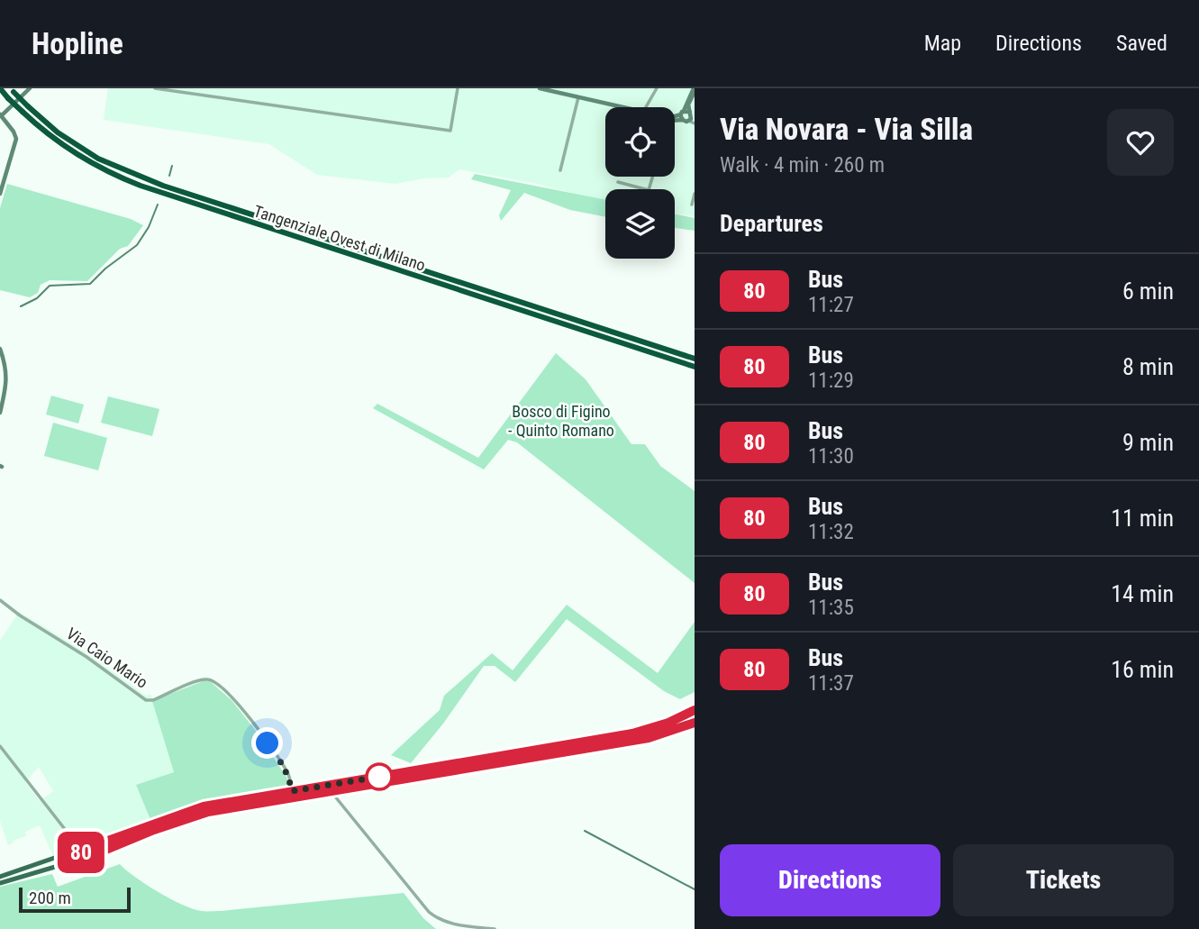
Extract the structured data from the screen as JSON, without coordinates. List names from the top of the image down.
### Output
{
  "streets": {
    "highway": ["Tangenziale Ovest di Milano"],
    "street": ["Via Caio Mario"]
  },
  "parks": ["Bosco di Figino - Quinto Romano"],
  "lines": ["bus line 80"],
  "scale_bar": "200 m",
  "page": {
    "header": "Hopline",
    "nav": ["Map", "Directions", "Saved"],
    "on_map": "80",
    "heading": [
      ["Via Novara - Via Silla", "Walk · 4 min · 260 m"],
      "Departures"
    ],
    "list": [
      {
        "mark": "80",
        "name": "Bus",
        "note": "11:27",
        "value": "6 min"
      },
      {
        "mark": "80",
        "name": "Bus",
        "note": "11:29",
        "value": "8 min"
      },
      {
        "mark": "80",
        "name": "Bus",
        "note": "11:30",
        "value": "9 min"
      },
      {
        "mark": "80",
        "name": "Bus",
        "note": "11:32",
        "value": "11 min"
      },
      {
        "mark": "80",
        "name": "Bus",
        "note": "11:35",
        "value": "14 min"
      },
      {
        "mark": "80",
        "name": "Bus",
        "note": "11:37",
        "value": "16 min"
      }
    ],
    "buttons": ["Directions", "Tickets"],
    "scale": "200 m"
  }
}
